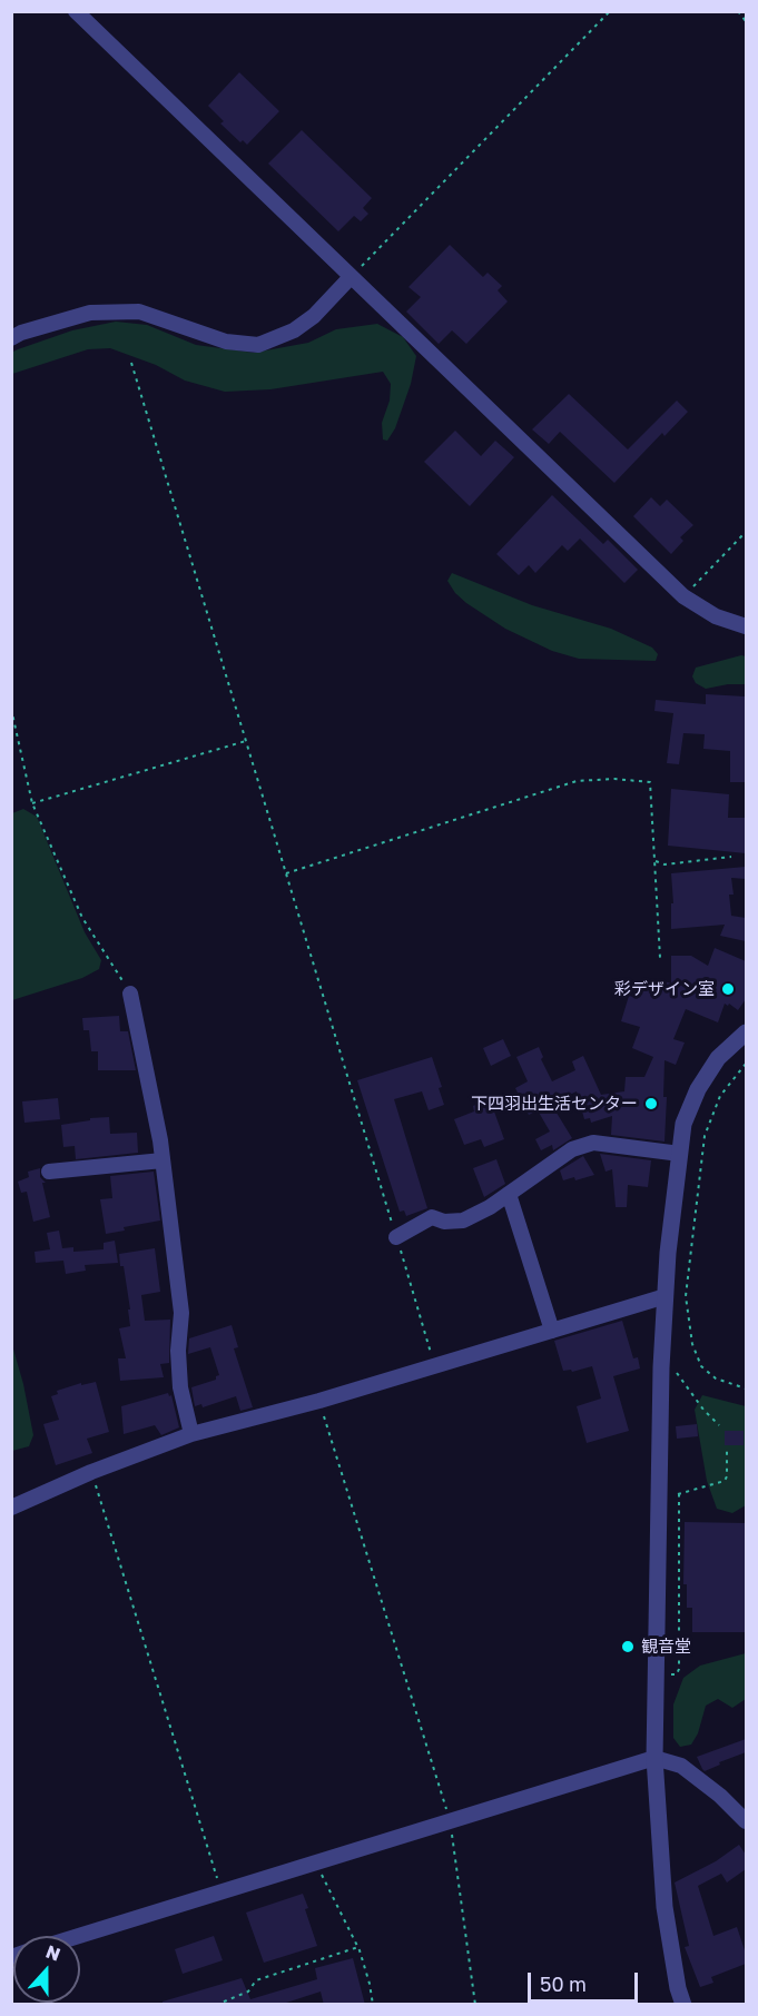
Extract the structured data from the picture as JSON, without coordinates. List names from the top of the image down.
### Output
{
  "places": ["彩デザイン室", "下四羽出生活センター", "観音堂"],
  "scale_bar": "50 m",
  "north": "top"
}
